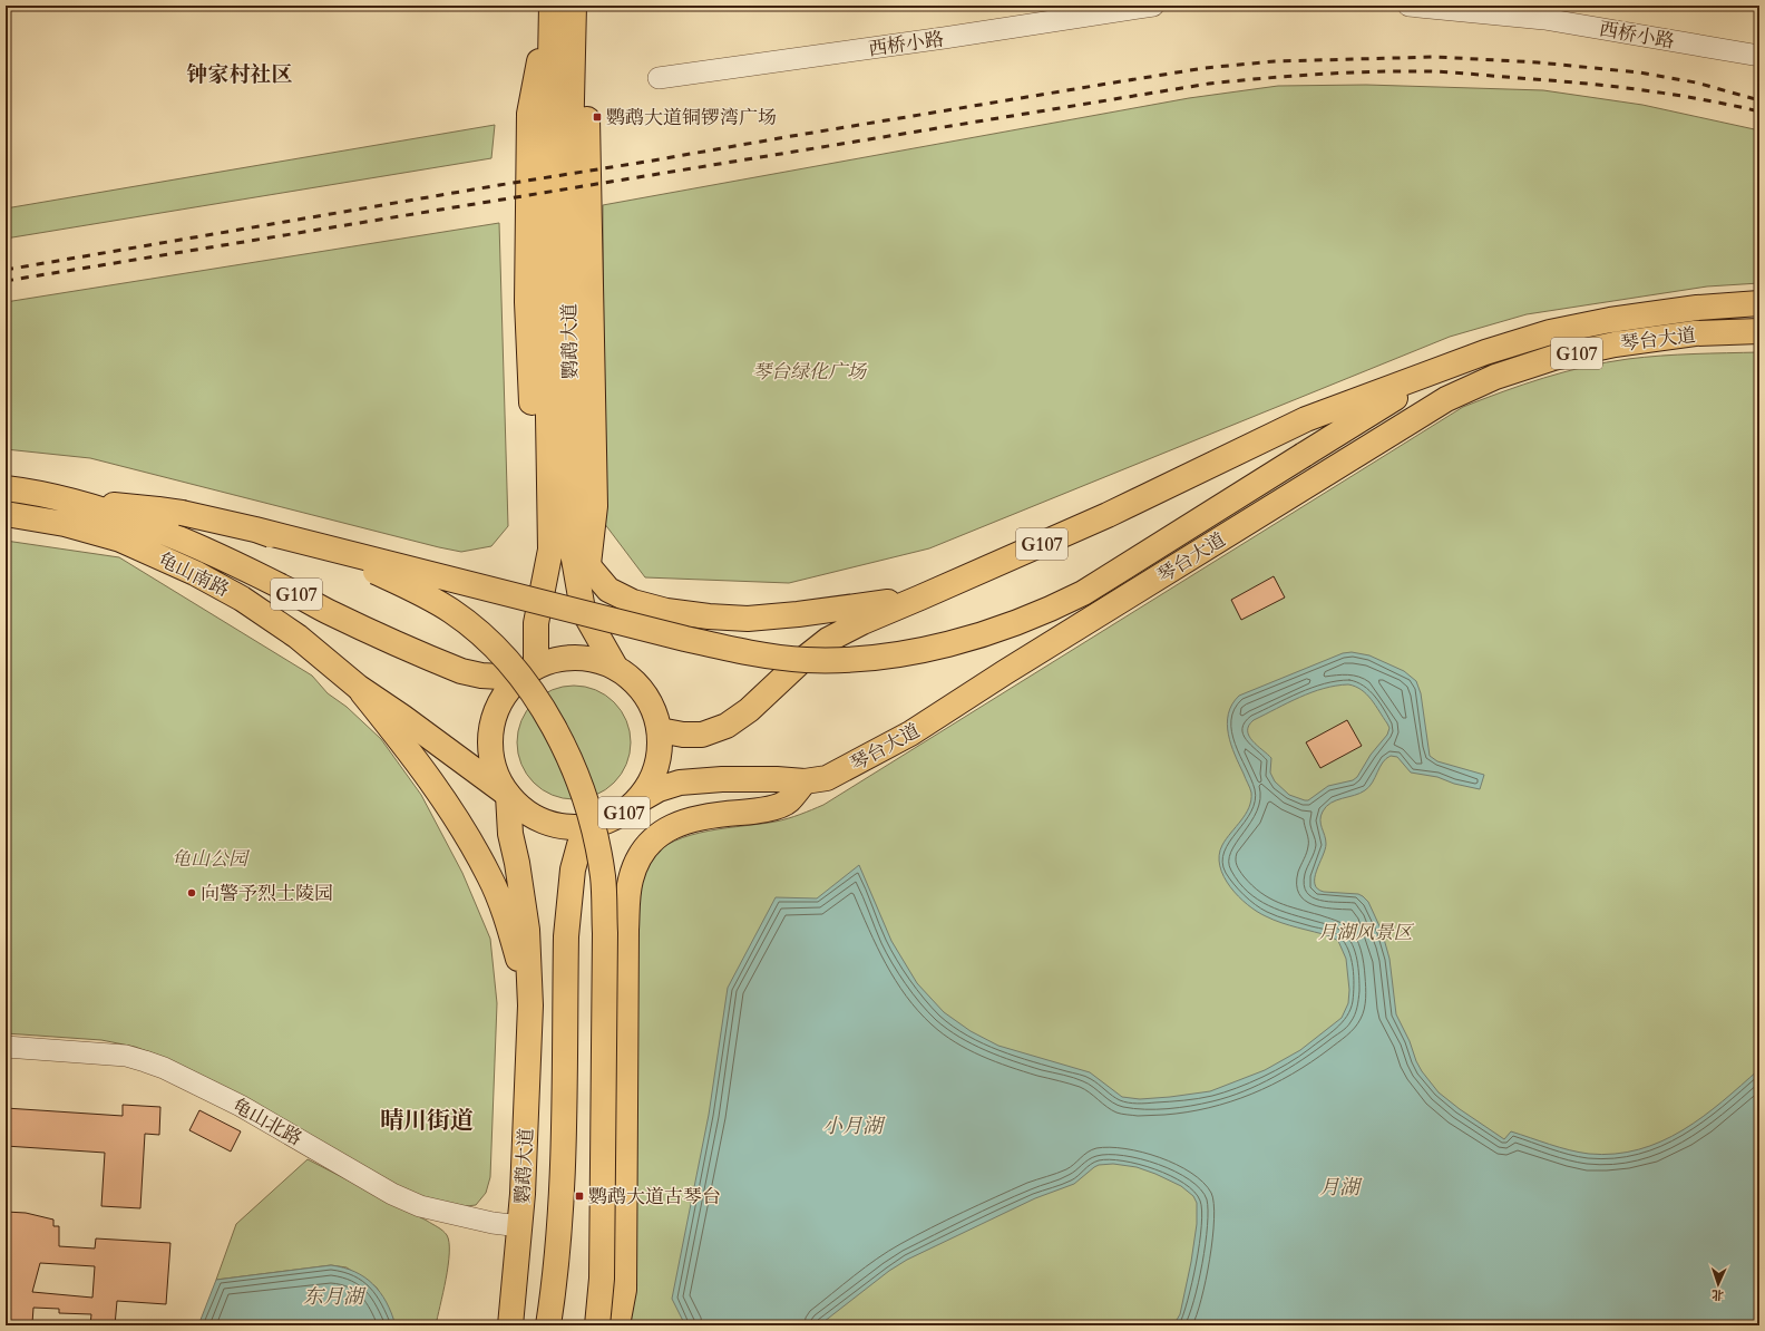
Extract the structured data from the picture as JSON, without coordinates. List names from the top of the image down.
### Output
{
  "streets": {
    "main road": [
      "琴台大道",
      "鹦鹉大道",
      "G107",
      "龟山南路"
    ],
    "street": ["西桥小路", "龟山北路"]
  },
  "crossings": [
    ["琴台大道", "G107"],
    ["鹦鹉大道", "G107"],
    ["鹦鹉大道", "龟山北路"],
    ["G107", "龟山南路"]
  ],
  "districts": ["钟家村社区", "晴川街道"],
  "water": ["小月湖", "月湖", "东月湖"],
  "parks": ["琴台绿化广场", "龟山公园", "月湖风景区"],
  "places": {
    "transit": ["鹦鹉大道铜锣湾广场", "鹦鹉大道古琴台"],
    "other": ["向警予烈士陵园"]
  },
  "north": "bottom"
}
